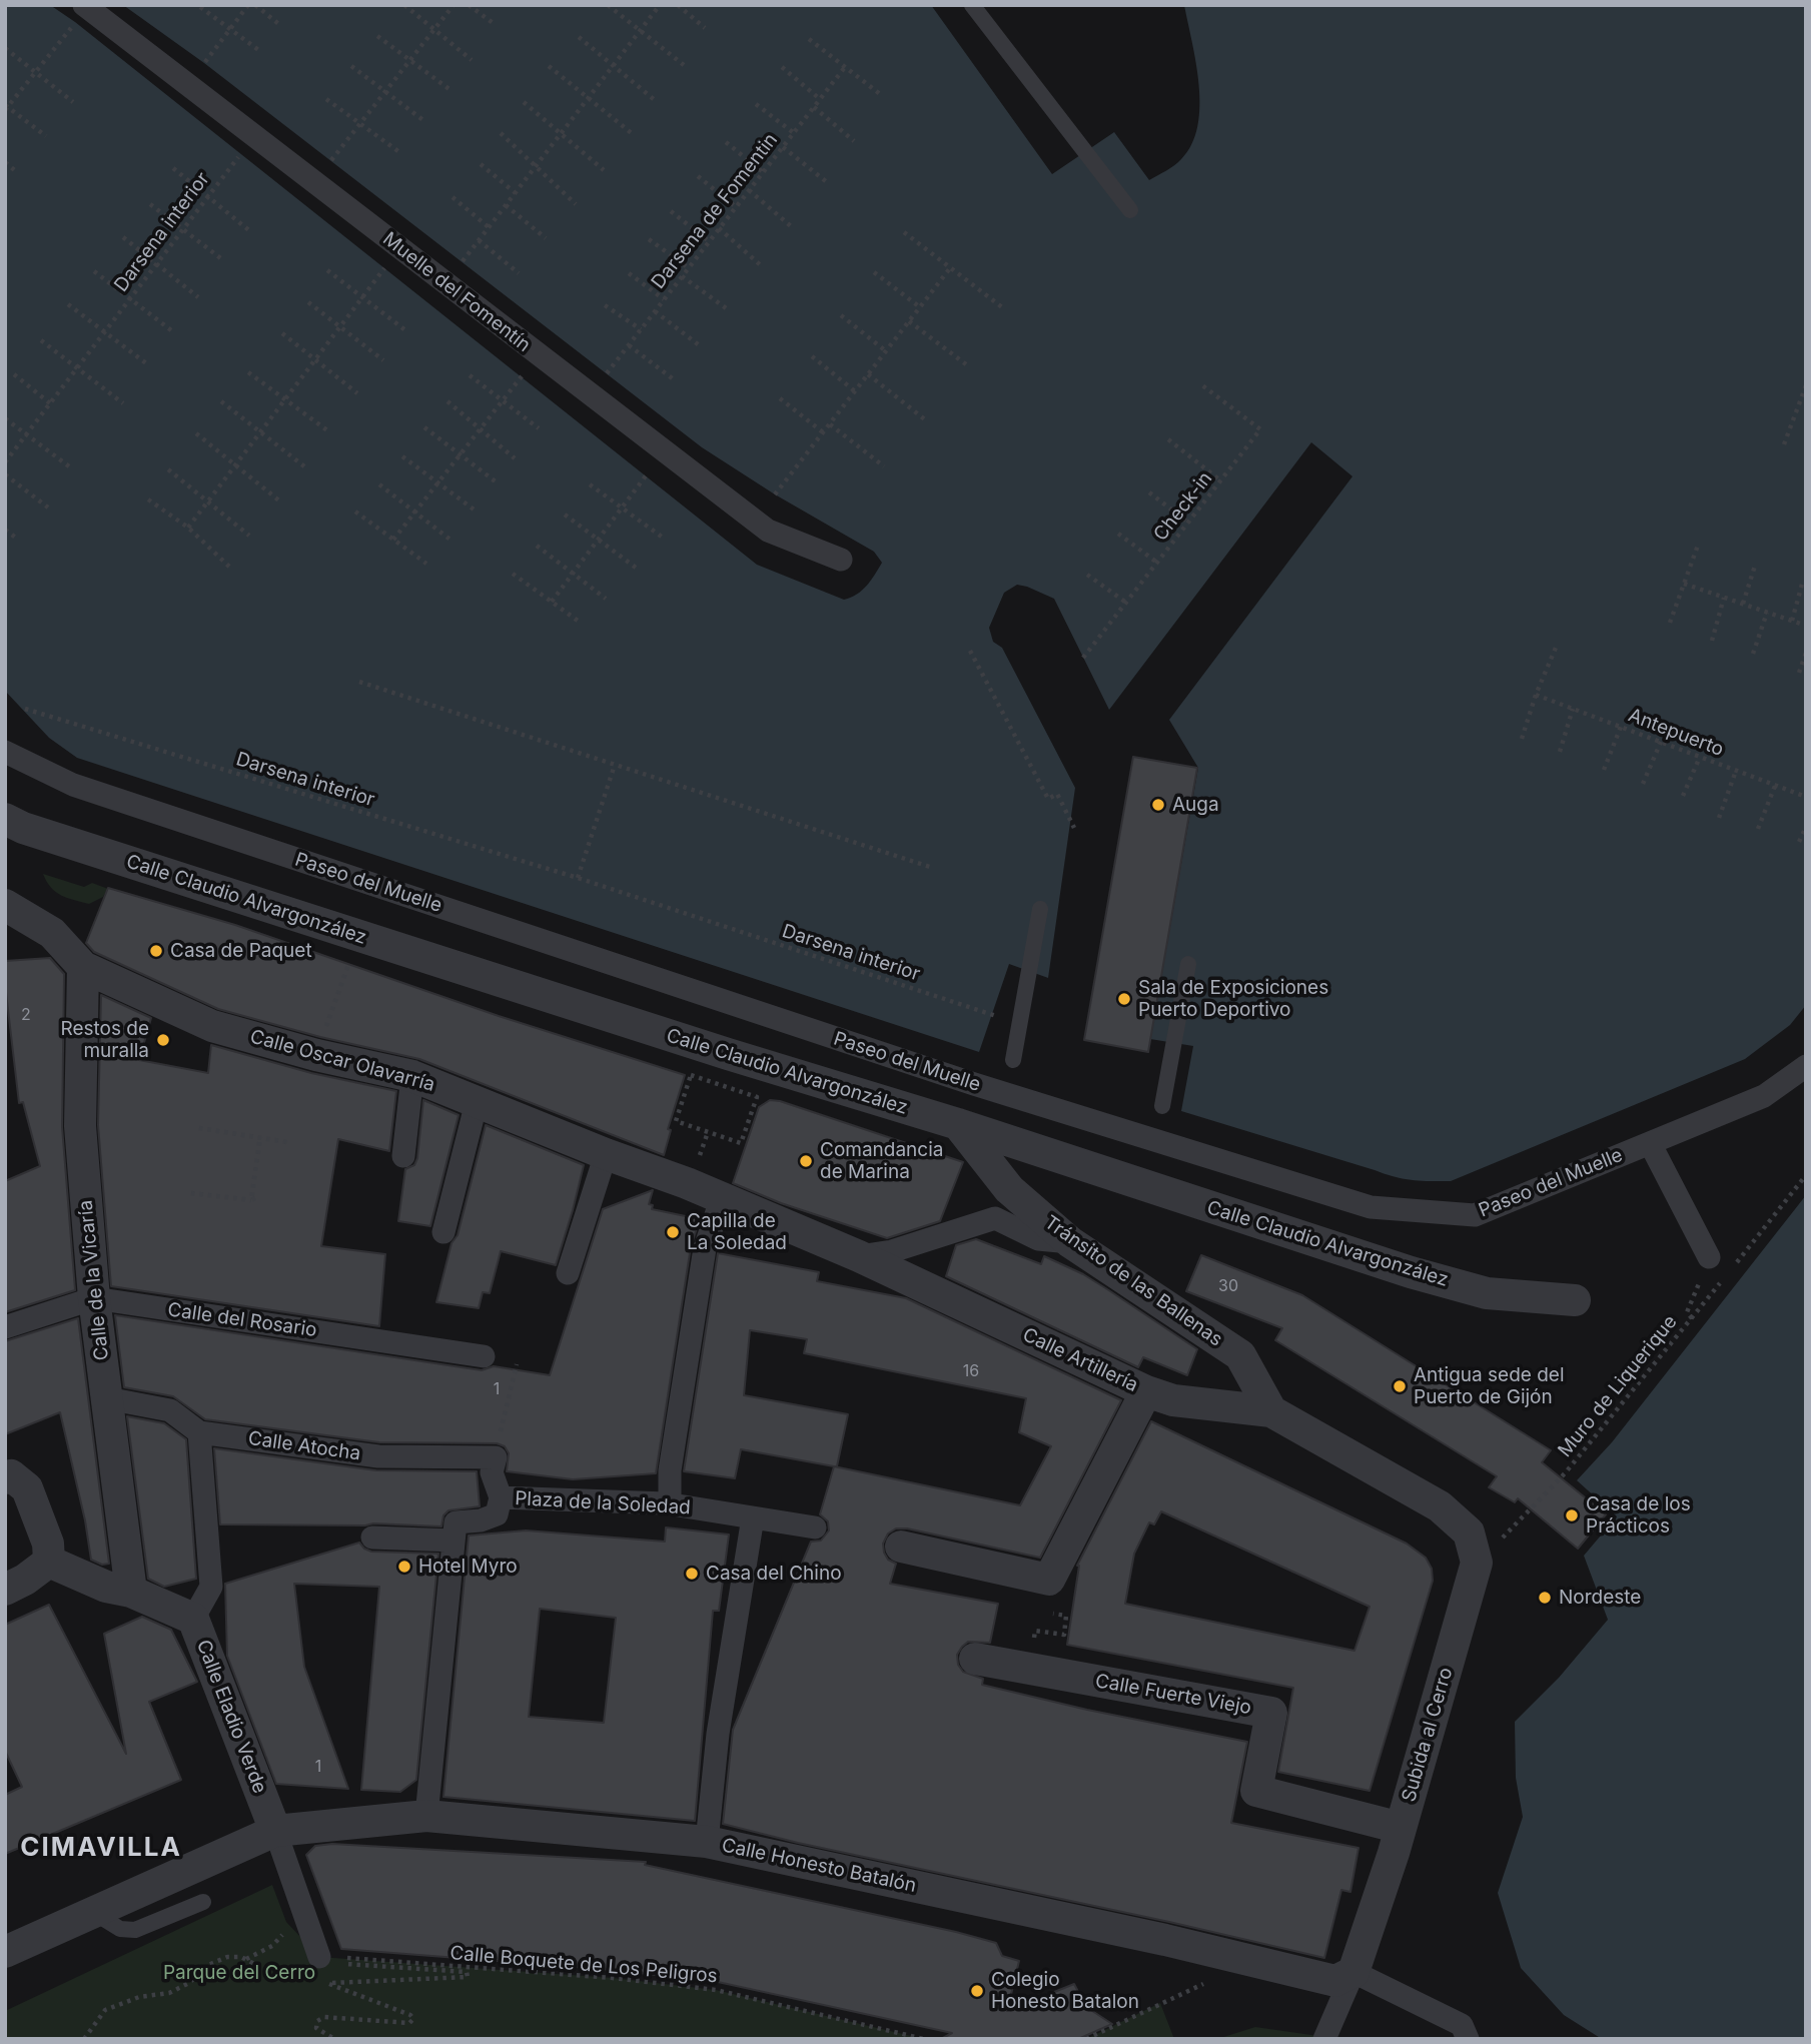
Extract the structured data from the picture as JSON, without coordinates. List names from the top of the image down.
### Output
{
  "streets": {
    "street": [
      "Muelle del Fomentín",
      "Paseo del Muelle",
      "Calle Claudio Alvargonzález",
      "Calle Oscar Olavarría",
      "Calle de la Vicaría",
      "Tránsito de las Ballenas",
      "Calle del Rosario",
      "Calle Artillería",
      "Calle Atocha",
      "Plaza de la Soledad",
      "Calle Fuerte Viejo",
      "Calle Eladio Verde",
      "Subida al Cerro",
      "Calle Honesto Batalón"
    ],
    "path": [
      "Darsena de Fomentin",
      "Darsena interior",
      "Check-in",
      "Antepuerto",
      "Muro de Liquerique",
      "Calle Boquete de Los Peligros"
    ]
  },
  "crossings": [
    ["Calle Claudio Alvargonzález", "Tránsito de las Ballenas"],
    ["Calle Oscar Olavarría", "Calle de la Vicaría"],
    ["Calle Oscar Olavarría", "Calle Artillería"],
    ["Calle de la Vicaría", "Calle del Rosario"],
    ["Calle de la Vicaría", "Calle Atocha"],
    ["Tránsito de las Ballenas", "Calle Artillería"],
    ["Calle Artillería", "Subida al Cerro"],
    ["Calle Atocha", "Plaza de la Soledad"],
    ["Calle Atocha", "Calle Eladio Verde"],
    ["Calle Fuerte Viejo", "Subida al Cerro"],
    ["Calle Eladio Verde", "Calle Honesto Batalón"],
    ["Subida al Cerro", "Calle Honesto Batalón"]
  ],
  "districts": ["CIMAVILLA"],
  "parks": ["Parque del Cerro"],
  "places": [
    "Auga",
    "Casa de Paquet",
    "Sala de Exposiciones Puerto Deportivo",
    "Restos de muralla",
    "Comandancia de Marina",
    "Capilla de La Soledad",
    "Antigua sede del Puerto de Gijón",
    "Casa de los Prácticos",
    "Hotel Myro",
    "Casa del Chino",
    "Nordeste",
    "Colegio Honesto Batalon"
  ],
  "house_numbers": [
    "2",
    "30",
    "16",
    "1",
    "1"
  ]
}
